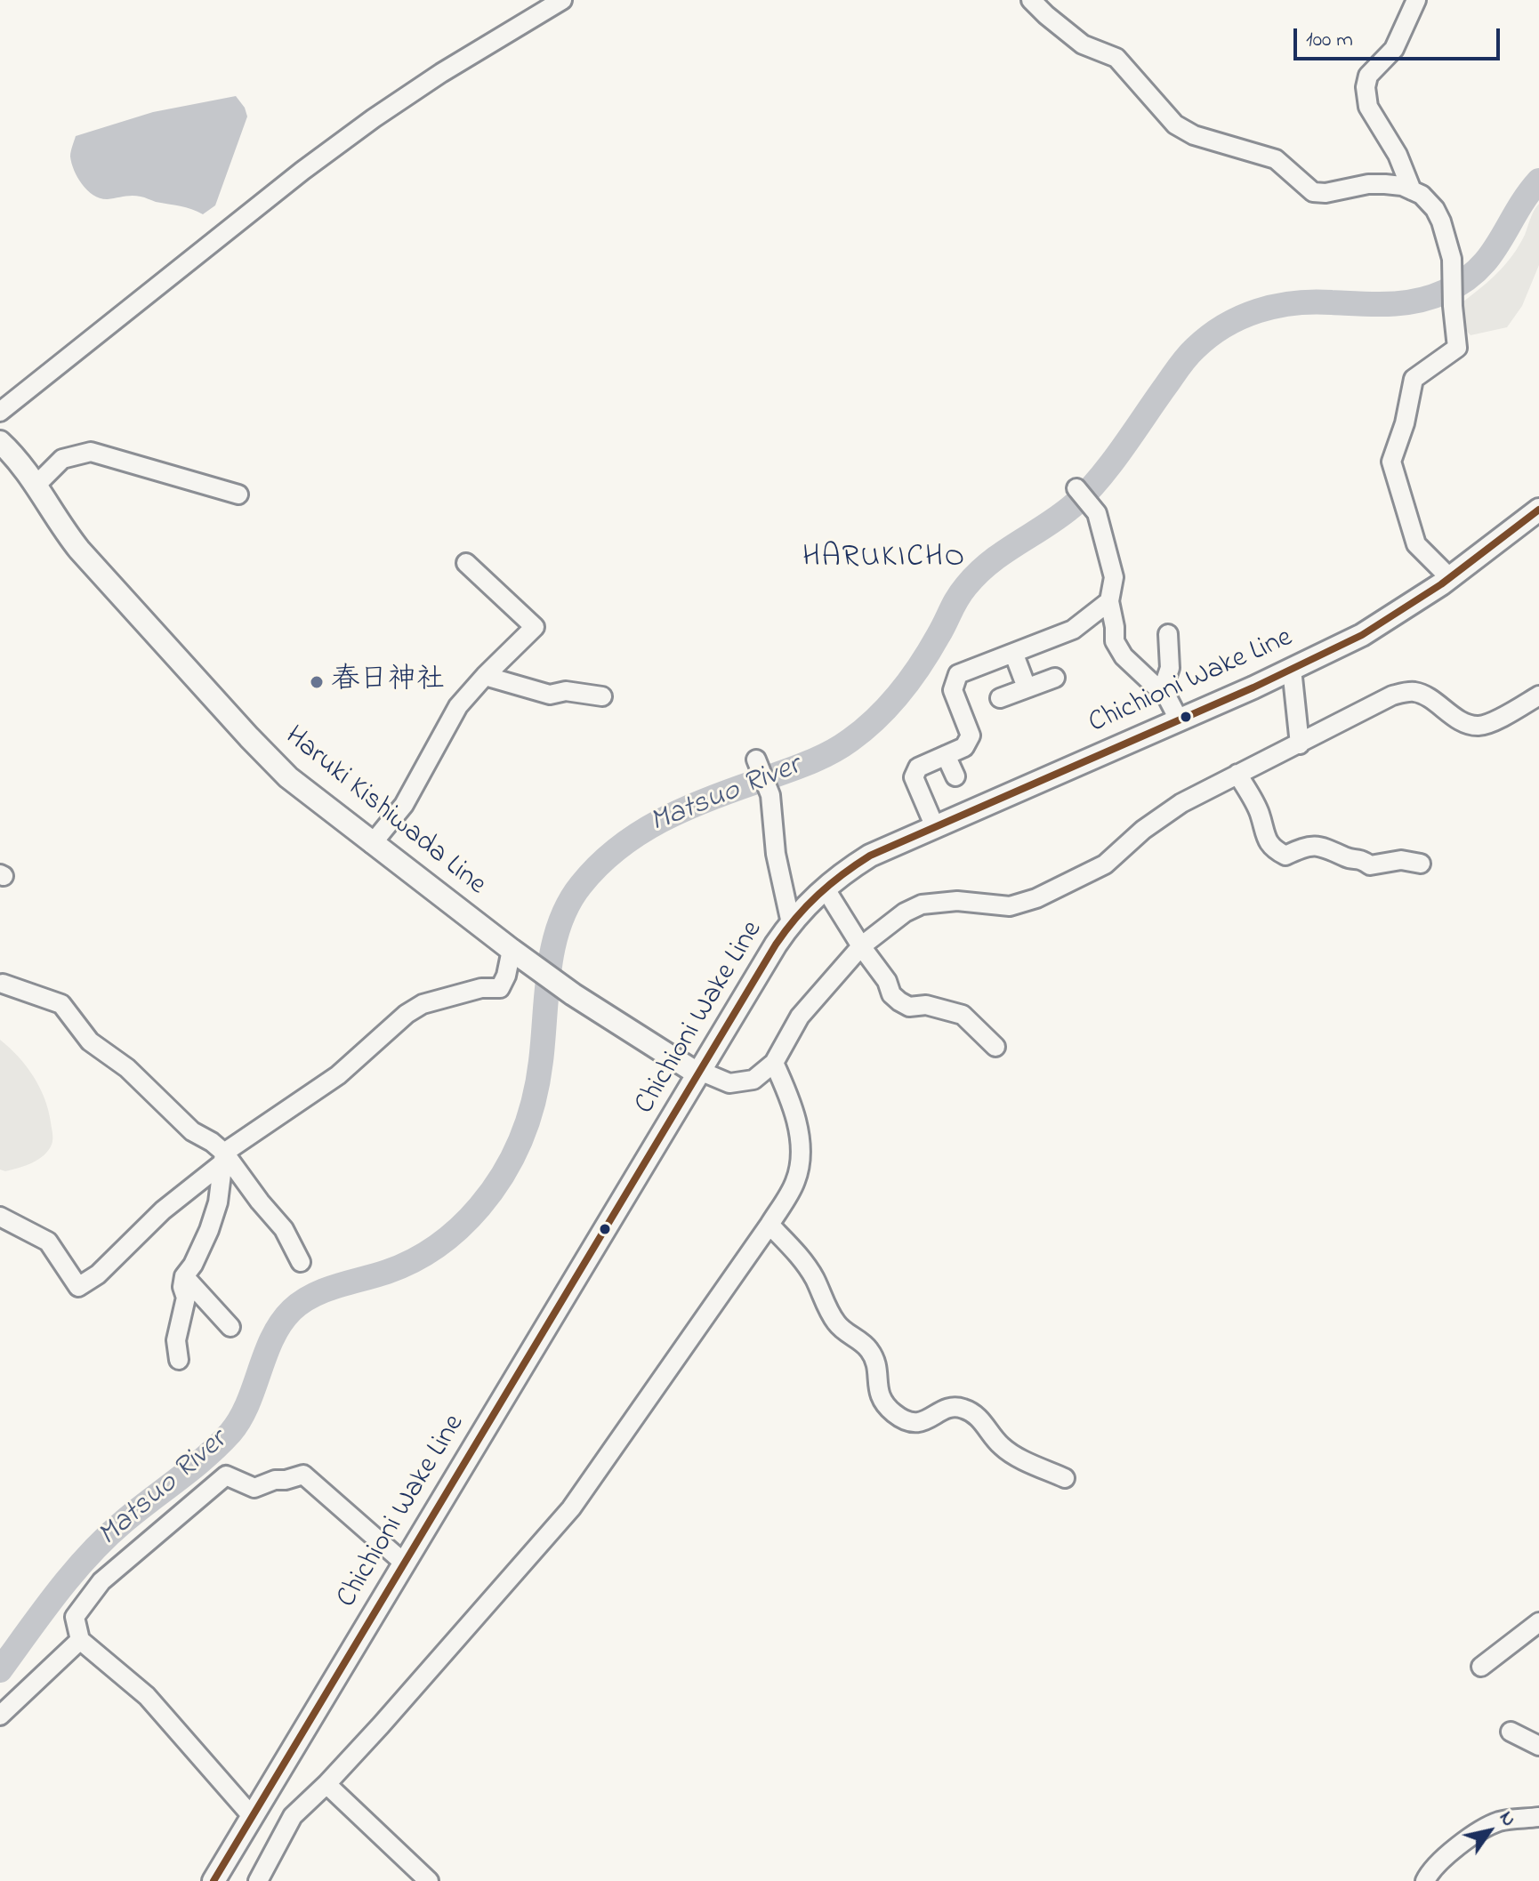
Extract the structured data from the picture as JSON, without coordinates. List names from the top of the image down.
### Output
{
  "streets": {
    "main road": ["Chichioni Wake Line", "Haruki Kishiwada Line"]
  },
  "crossings": [
    ["Chichioni Wake Line", "Haruki Kishiwada Line"]
  ],
  "districts": ["HARUKICHO"],
  "water": ["Matsuo River"],
  "places": ["春日神社"],
  "scale_bar": "100 m",
  "north": "top right"
}
